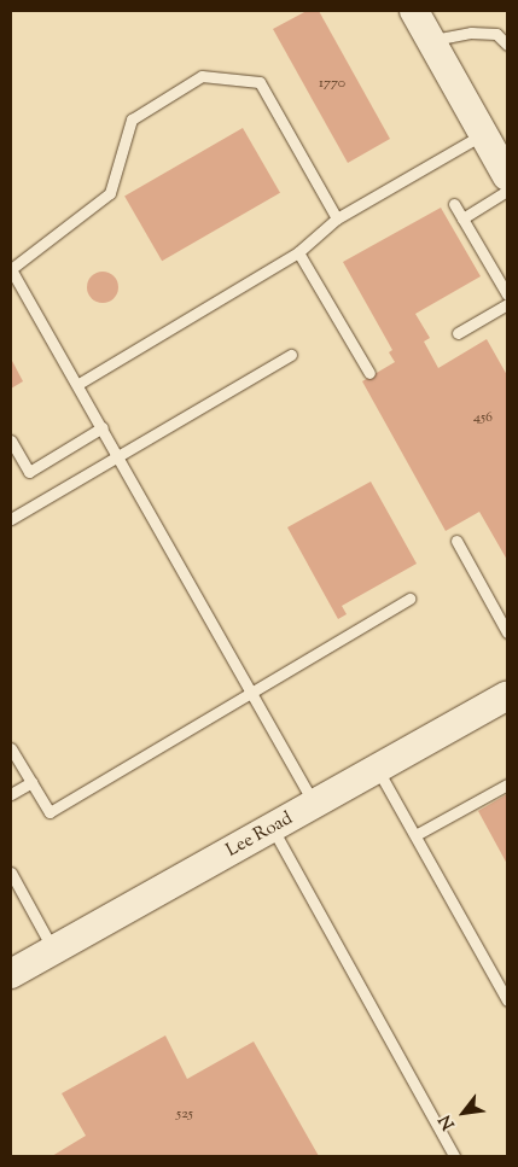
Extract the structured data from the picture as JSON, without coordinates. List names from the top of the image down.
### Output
{
  "streets": {
    "street": ["Lee Road"]
  },
  "house_numbers": ["1770", "456", "525"],
  "north": "bottom left"
}
